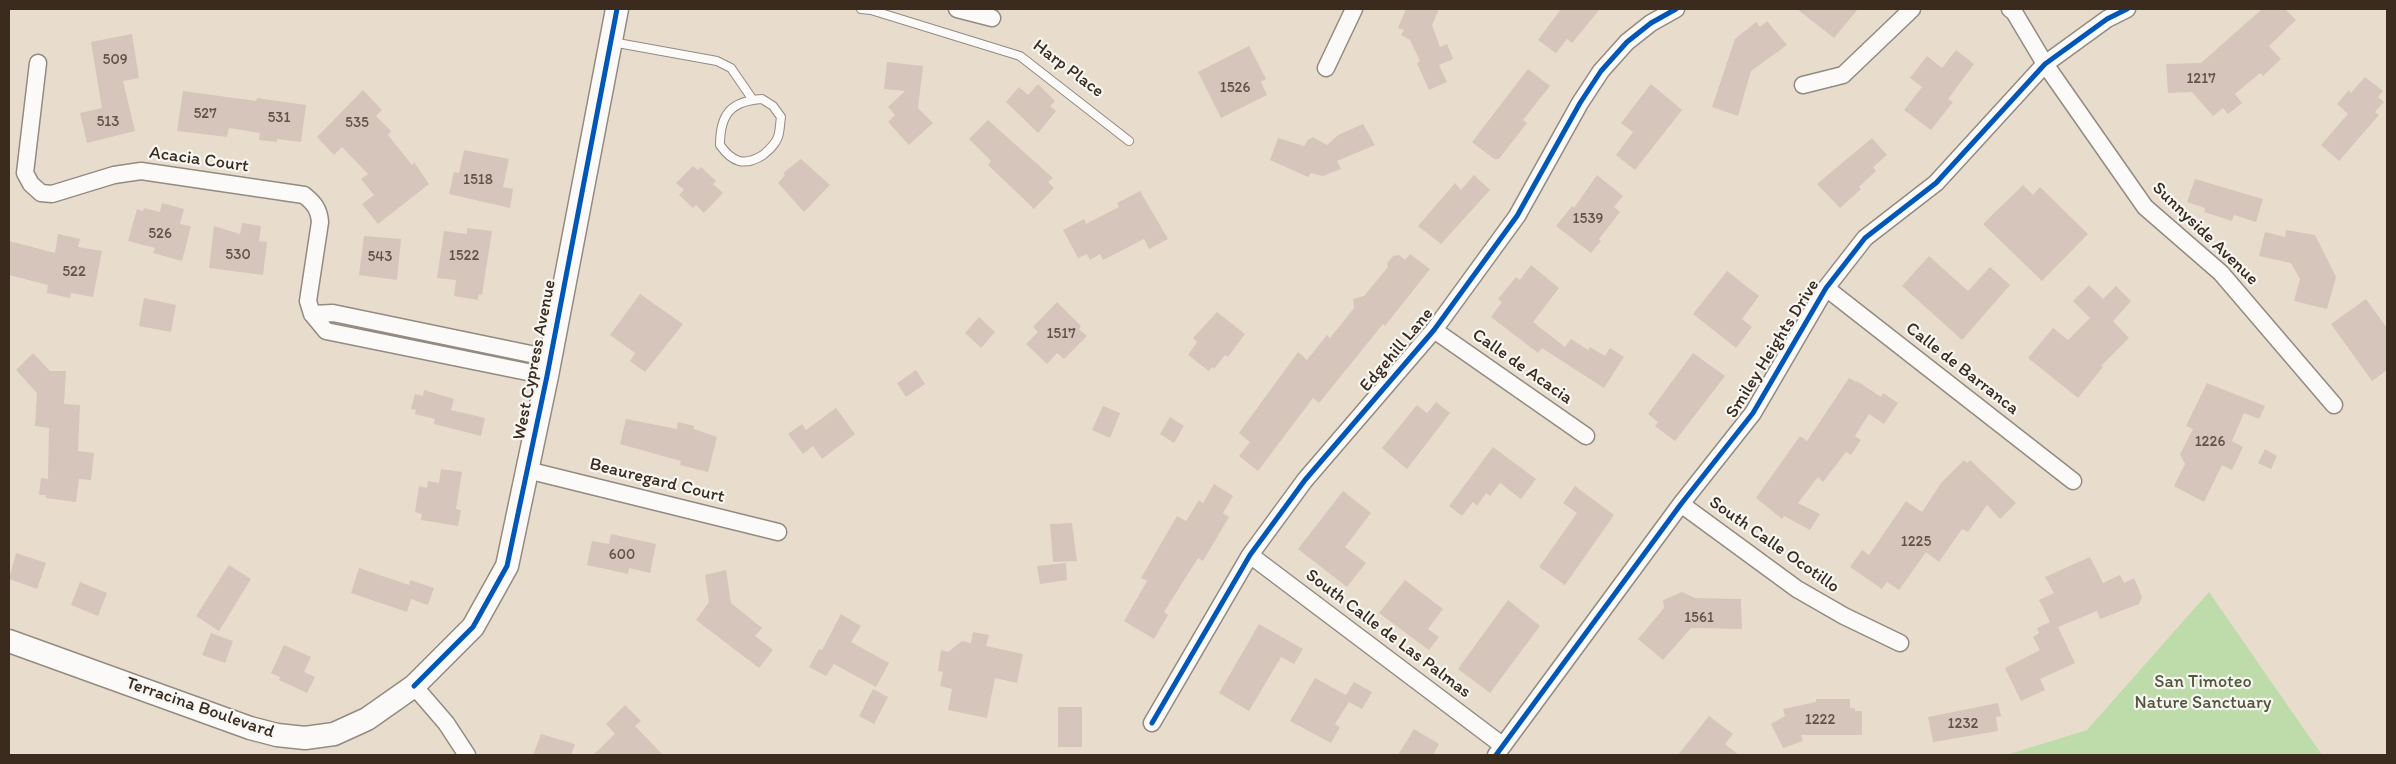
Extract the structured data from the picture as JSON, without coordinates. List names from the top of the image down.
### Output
{
  "streets": {
    "main road": ["West Cypress Avenue", "Terracina Boulevard"],
    "street": [
      "Acacia Court",
      "Sunnyside Avenue",
      "Smiley Heights Drive",
      "Edgehill Lane",
      "Calle de Acacia",
      "Calle de Barranca",
      "Beauregard Court",
      "South Calle Ocotillo",
      "South Calle de Las Palmas"
    ],
    "lane": ["Harp Place"]
  },
  "crossings": [
    ["Sunnyside Avenue", "Smiley Heights Drive"],
    ["Smiley Heights Drive", "Calle de Barranca"],
    ["Smiley Heights Drive", "South Calle Ocotillo"],
    ["Smiley Heights Drive", "South Calle de Las Palmas"],
    ["Edgehill Lane", "Calle de Acacia"],
    ["Edgehill Lane", "South Calle de Las Palmas"],
    ["West Cypress Avenue", "Beauregard Court"],
    ["West Cypress Avenue", "Terracina Boulevard"]
  ],
  "parks": ["San Timoteo Nature Sanctuary"],
  "house_numbers": [
    "509",
    "1217",
    "1526",
    "527",
    "531",
    "513",
    "535",
    "1518",
    "1539",
    "526",
    "530",
    "1522",
    "543",
    "522",
    "1517",
    "1226",
    "1225",
    "600",
    "1561",
    "1222",
    "1232"
  ]
}
